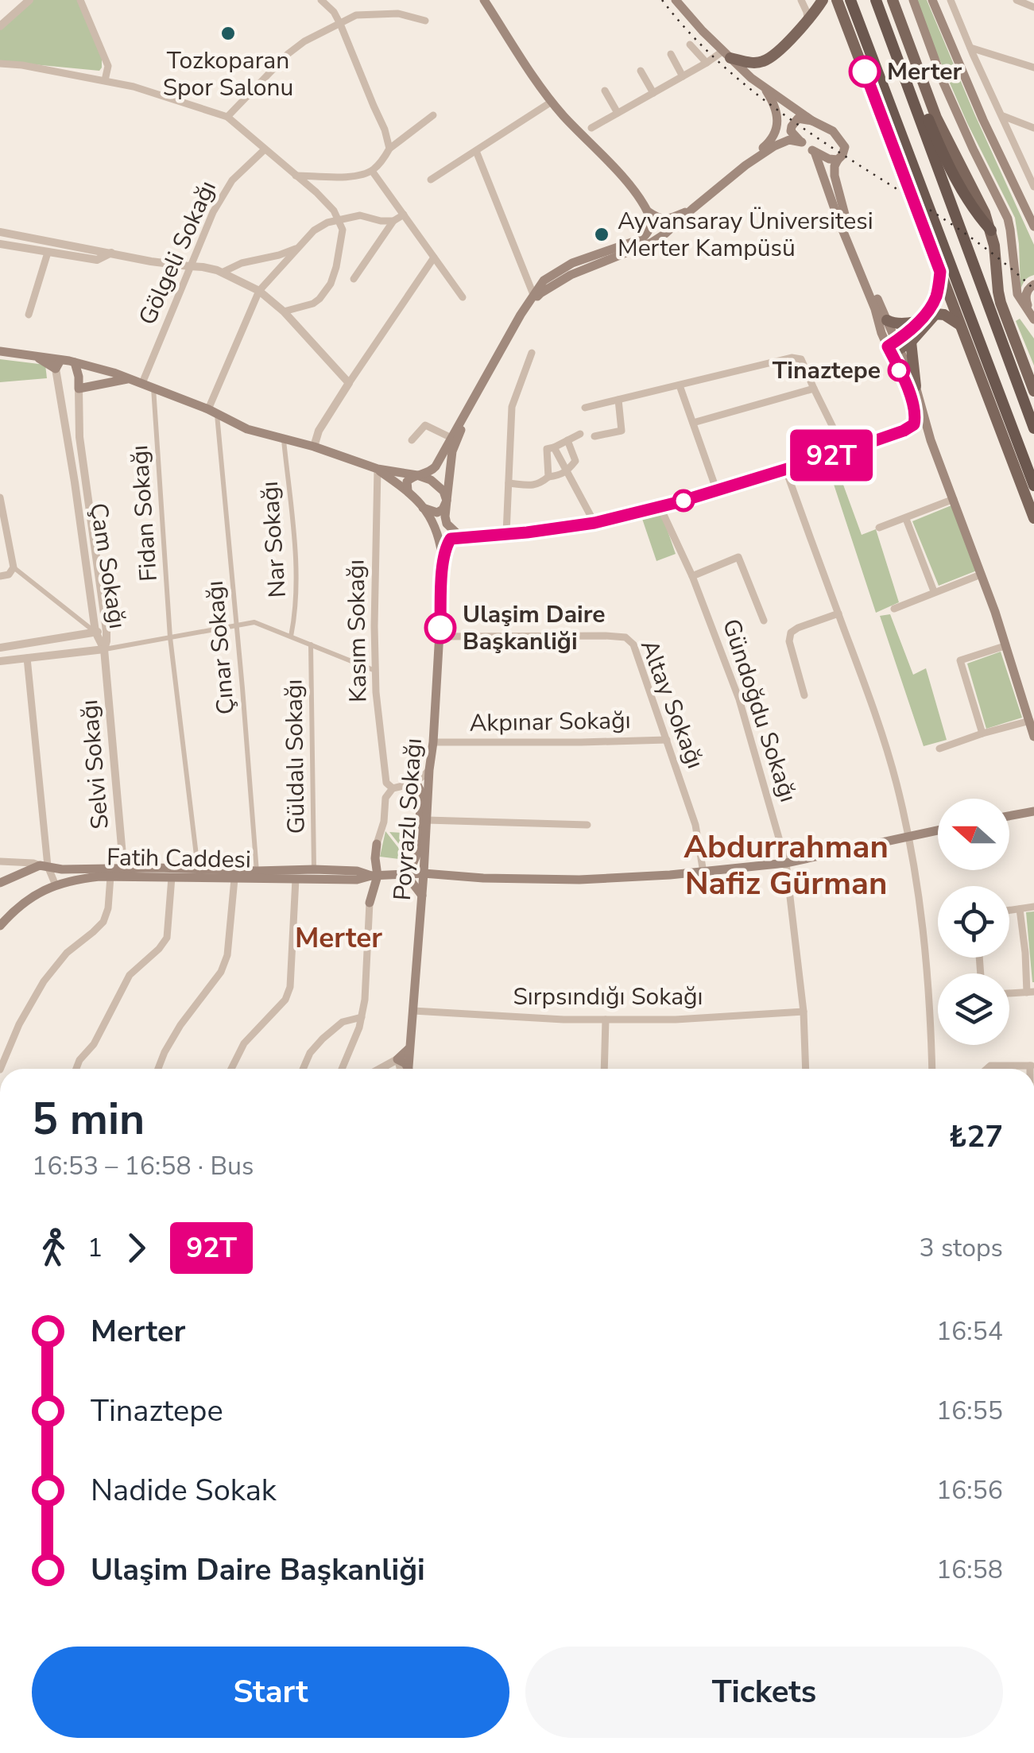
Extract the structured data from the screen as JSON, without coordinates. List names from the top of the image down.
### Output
{
  "streets": {
    "main road": ["Poyrazlı Sokağı", "Fatih Caddesi"],
    "street": [
      "Gölgeli Sokağı",
      "Fidan Sokağı",
      "Nar Sokağı",
      "Çam Sokağı",
      "Kasım Sokağı",
      "Çınar Sokağı",
      "Altay Sokağı",
      "Gündoğdu Sokağı",
      "Akpınar Sokağı",
      "Güldalı Sokağı",
      "Selvi Sokağı",
      "Sırpsındığı Sokağı"
    ]
  },
  "crossings": [
    ["Fidan Sokağı", "Fatih Caddesi"],
    ["Çam Sokağı", "Selvi Sokağı"],
    ["Çınar Sokağı", "Fatih Caddesi"],
    ["Altay Sokağı", "Akpınar Sokağı"],
    ["Altay Sokağı", "Poyrazlı Sokağı"],
    ["Altay Sokağı", "Fatih Caddesi"],
    ["Gündoğdu Sokağı", "Fatih Caddesi"],
    ["Gündoğdu Sokağı", "Sırpsındığı Sokağı"],
    ["Akpınar Sokağı", "Poyrazlı Sokağı"],
    ["Güldalı Sokağı", "Fatih Caddesi"],
    ["Selvi Sokağı", "Fatih Caddesi"],
    ["Poyrazlı Sokağı", "Fatih Caddesi"],
    ["Poyrazlı Sokağı", "Sırpsındığı Sokağı"]
  ],
  "districts": ["Abdurrahman Nafiz Gürman", "Merter"],
  "places": [
    "Tozkoparan Spor Salonu",
    "Merter",
    "Ayvansaray Üniversitesi Merter Kampüsü",
    "Tinaztepe",
    "Ulaşim Daire Başkanliği"
  ],
  "lines": ["bus line 92T"],
  "north": "left",
  "page": {
    "on_map": "92T",
    "heading": ["5 min", "16:53 – 16:58 · Bus", "₺27"],
    "legs": ["1", "92T", "3 stops"],
    "list": [
      {
        "name": "Merter",
        "value": "16:54"
      },
      {
        "name": "Tinaztepe",
        "value": "16:55"
      },
      {
        "name": "Nadide Sokak",
        "value": "16:56"
      },
      {
        "name": "Ulaşim Daire Başkanliği",
        "value": "16:58"
      }
    ],
    "buttons": ["Start", "Tickets"]
  }
}
